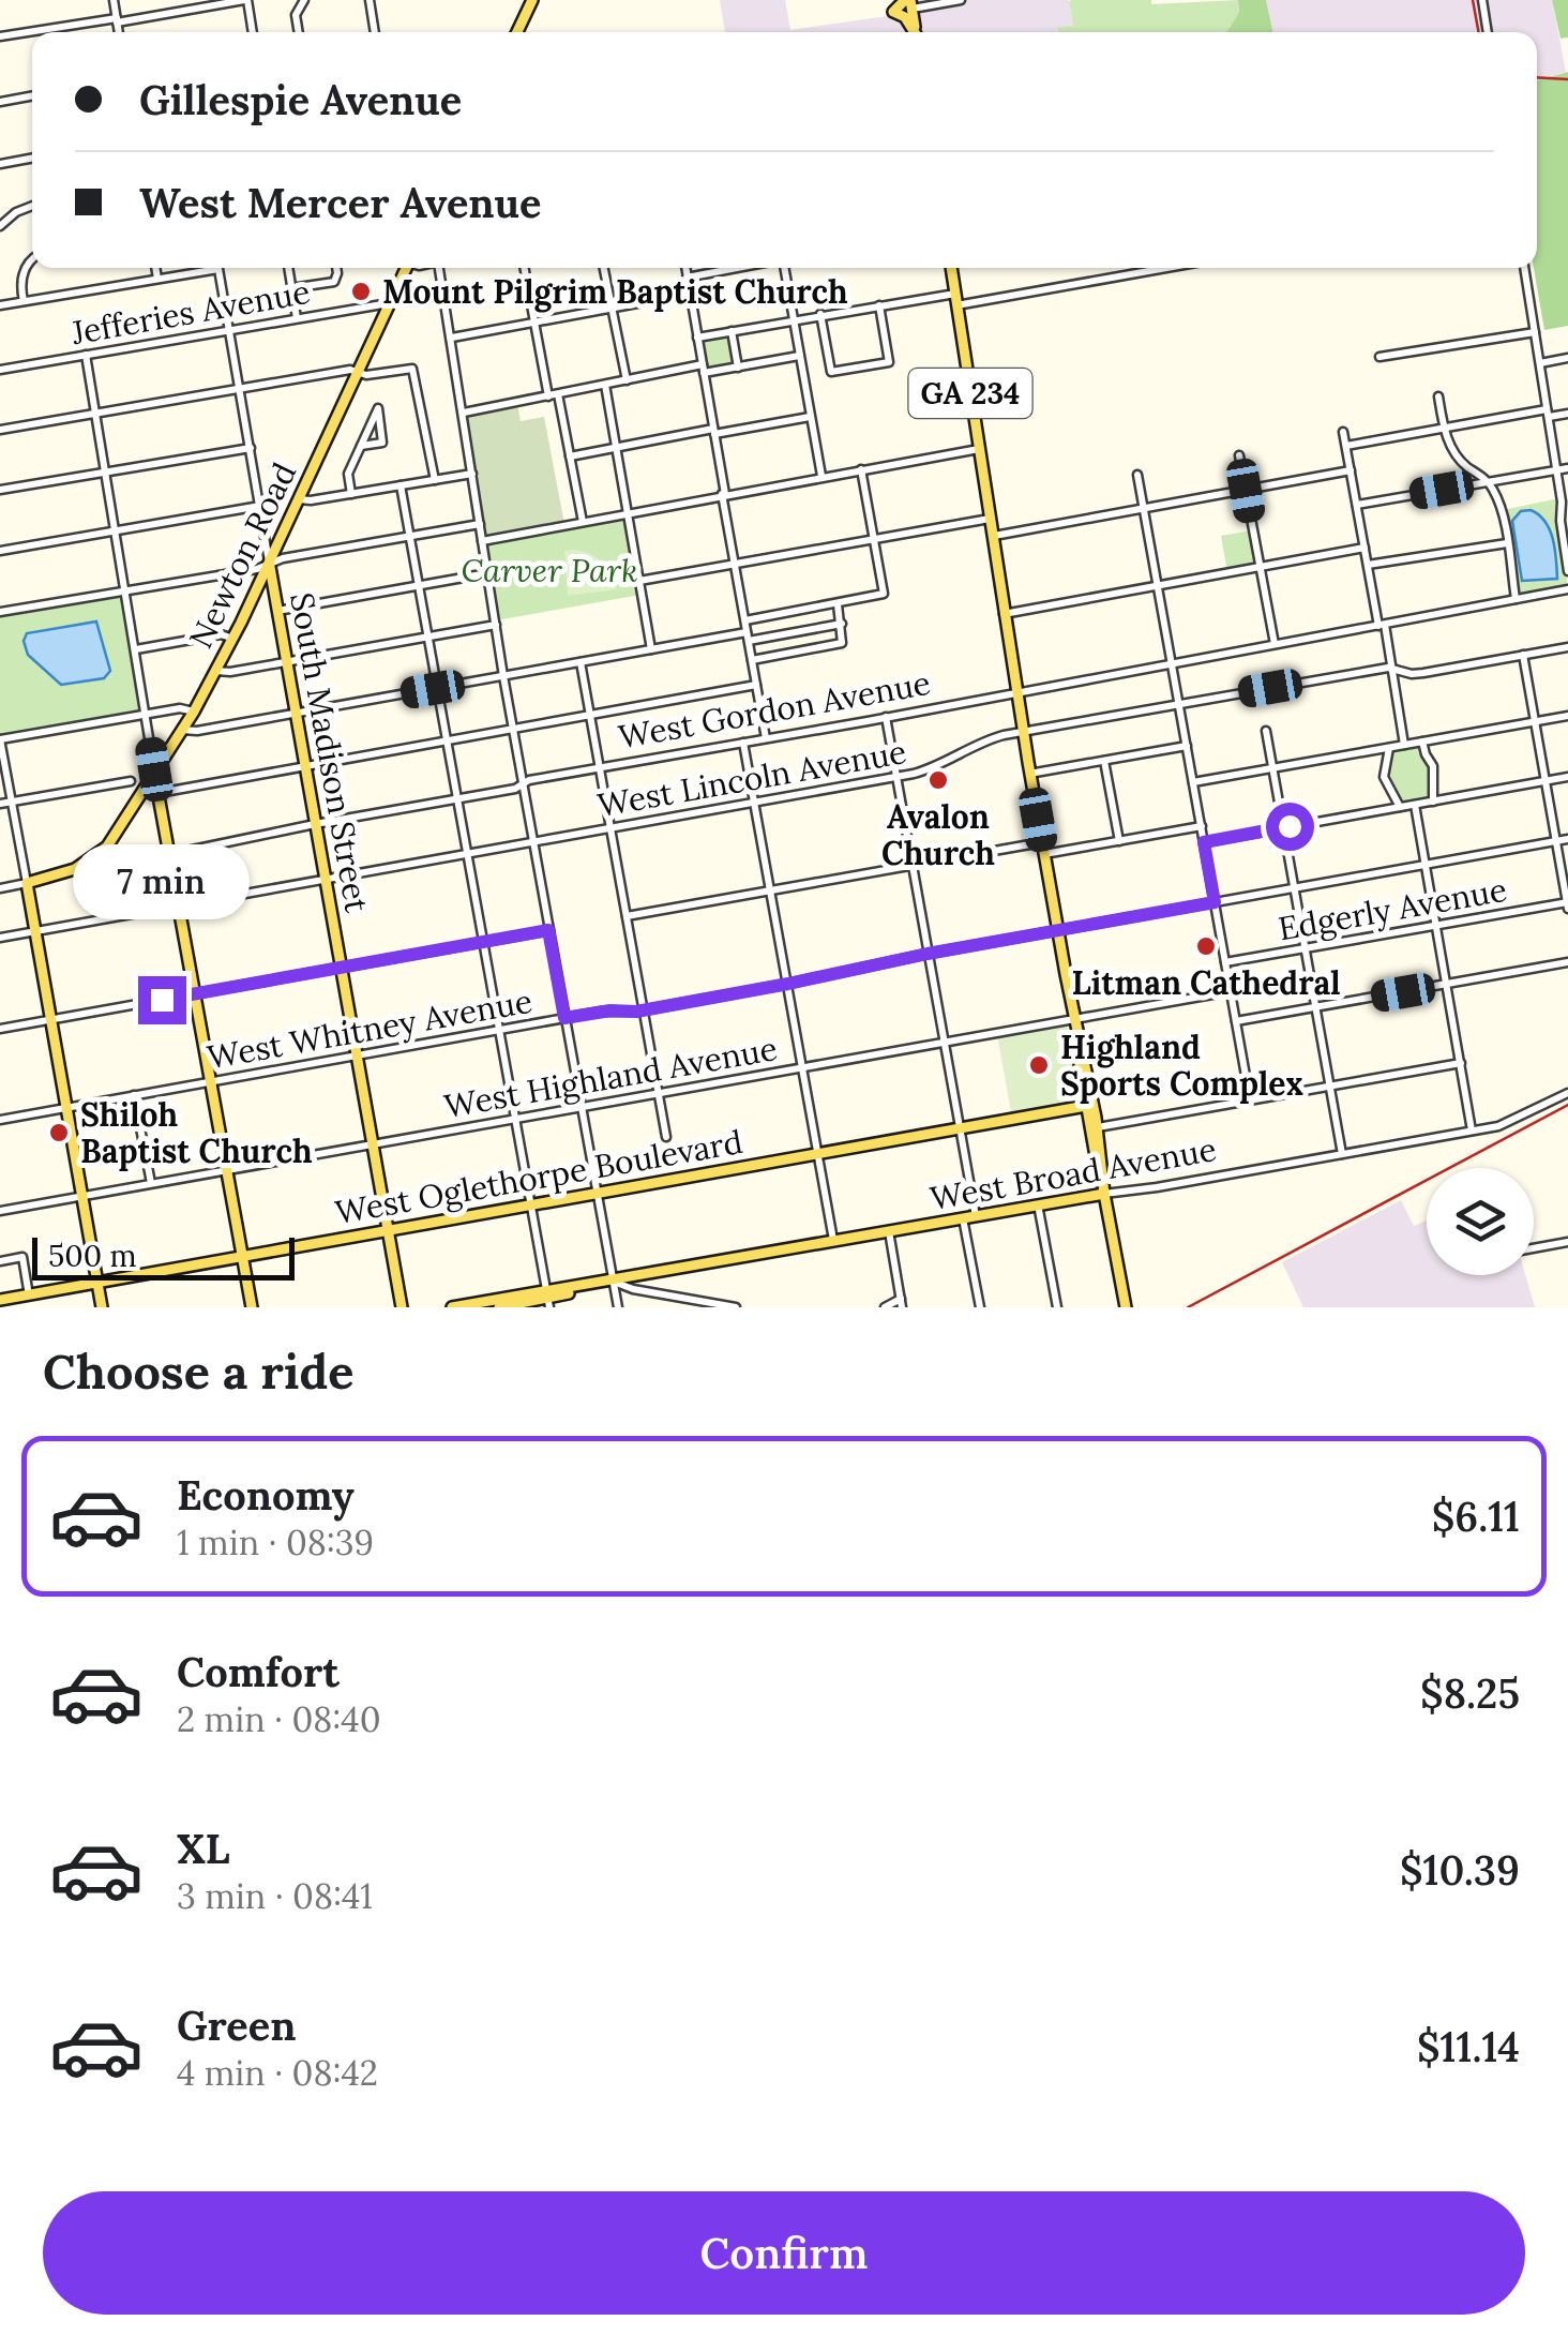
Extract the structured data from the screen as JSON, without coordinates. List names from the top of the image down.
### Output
{
  "streets": {
    "main road": [
      "GA 234",
      "Newton Road",
      "West Gordon Avenue",
      "South Madison Street",
      "West Broad Avenue",
      "West Oglethorpe Boulevard"
    ],
    "street": [
      "Jefferies Avenue",
      "West Lincoln Avenue",
      "Edgerly Avenue",
      "West Whitney Avenue",
      "West Highland Avenue"
    ]
  },
  "crossings": [
    ["Jefferies Avenue", "Newton Road"],
    ["Jefferies Avenue", "South Madison Street"],
    ["GA 234", "West Gordon Avenue"],
    ["GA 234", "West Lincoln Avenue"],
    ["GA 234", "West Whitney Avenue"],
    ["GA 234", "West Highland Avenue"],
    ["GA 234", "West Oglethorpe Boulevard"],
    ["Newton Road", "West Gordon Avenue"],
    ["Newton Road", "South Madison Street"],
    ["West Gordon Avenue", "South Madison Street"],
    ["South Madison Street", "West Lincoln Avenue"],
    ["South Madison Street", "West Whitney Avenue"],
    ["South Madison Street", "West Highland Avenue"],
    ["South Madison Street", "West Oglethorpe Boulevard"]
  ],
  "parks": ["Carver Park"],
  "places": [
    "Mount Pilgrim Baptist Church",
    "Avalon Church",
    "Litman Cathedral",
    "Highland Sports Complex",
    "Shiloh Baptist Church"
  ],
  "scale_bar": "500 m",
  "page": {
    "banner": ["Gillespie Avenue", "West Mercer Avenue"],
    "bubble": "7 min",
    "scale": "500 m",
    "heading": "Choose a ride",
    "list": [
      {
        "name": "Economy",
        "note": "1 min · 08:39",
        "value": "$6.11"
      },
      {
        "name": "Comfort",
        "note": "2 min · 08:40",
        "value": "$8.25"
      },
      {
        "name": "XL",
        "note": "3 min · 08:41",
        "value": "$10.39"
      },
      {
        "name": "Green",
        "note": "4 min · 08:42",
        "value": "$11.14"
      }
    ],
    "buttons": "Confirm"
  }
}
